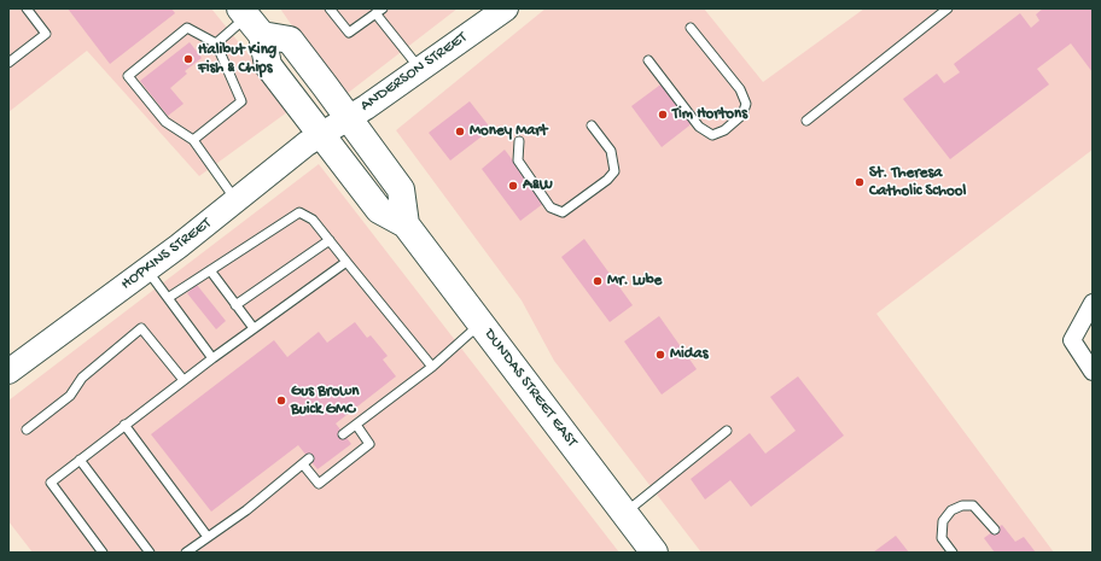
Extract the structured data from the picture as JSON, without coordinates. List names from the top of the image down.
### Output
{
  "streets": {
    "main road": ["ANDERSON STREET", "HOPKINS STREET", "DUNDAS STREET EAST"]
  },
  "crossings": [
    ["ANDERSON STREET", "HOPKINS STREET"],
    ["ANDERSON STREET", "DUNDAS STREET EAST"],
    ["HOPKINS STREET", "DUNDAS STREET EAST"]
  ],
  "places": [
    "Halibut King Fish & Chips",
    "Tim Hortons",
    "Money Mart",
    "St. Theresa Catholic School",
    "A&W",
    "Mr. Lube",
    "Midas",
    "Gus Brown Buick GMC"
  ]
}
